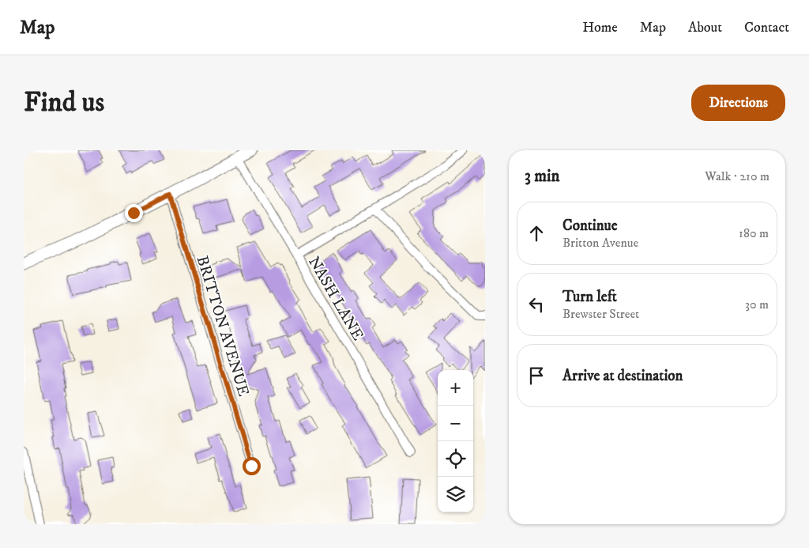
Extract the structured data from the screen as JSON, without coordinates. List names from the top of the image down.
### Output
{
  "streets": {
    "street": ["NASH LANE", "BRITTON AVENUE"]
  },
  "page": {
    "header": "Map",
    "nav": [
      "Home",
      "Map",
      "About",
      "Contact"
    ],
    "buttons": "Directions",
    "title": "Find us",
    "heading": ["3 min", "Walk · 210 m"],
    "list": [
      ["Continue", "Britton Avenue", "180 m"],
      ["Turn left", "Brewster Street", "30 m"],
      "Arrive at destination"
    ],
    "map_buttons": ["+", "−"]
  }
}
